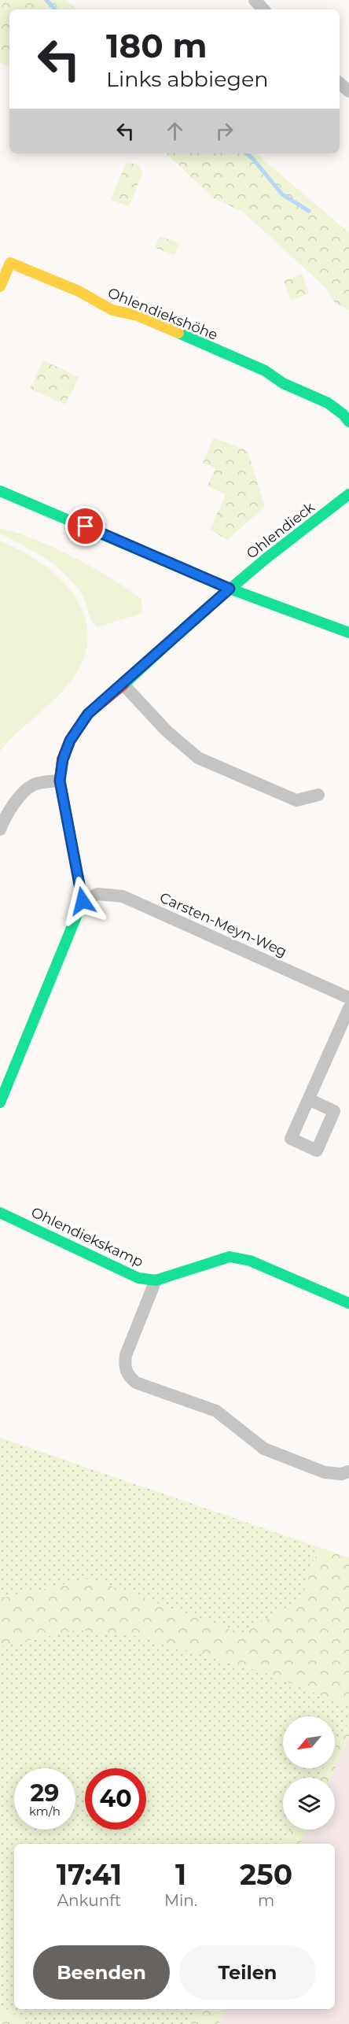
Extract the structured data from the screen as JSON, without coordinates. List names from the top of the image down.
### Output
{
  "streets": {
    "street": [
      "Ohlendiekshöhe",
      "Ohlendieck",
      "Carsten-Meyn-Weg",
      "Ohlendiekskamp"
    ]
  },
  "north": "bottom left",
  "page": {
    "turn": ["180 m", "Links abbiegen"],
    "speed": "29 km/h",
    "limit": "40",
    "eta": [
      "17:41",
      "Ankunft",
      "1",
      "Min.",
      "250",
      "m"
    ],
    "buttons": ["Beenden", "Teilen"]
  }
}
